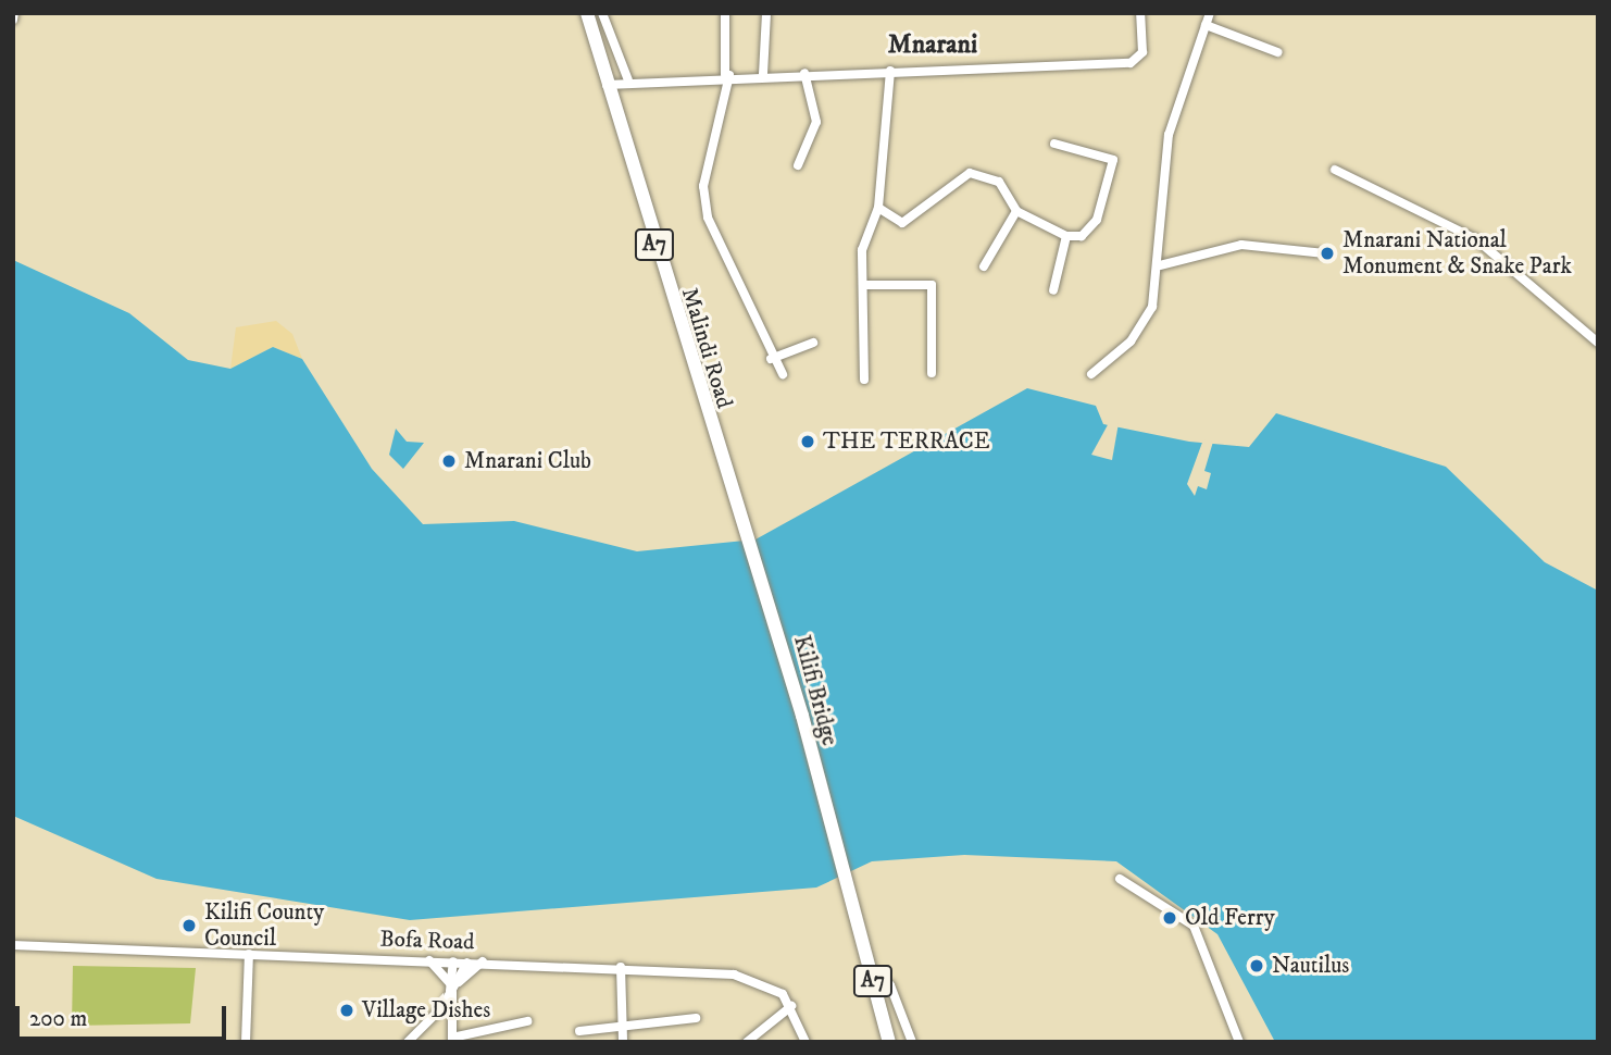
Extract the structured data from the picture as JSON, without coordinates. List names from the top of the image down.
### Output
{
  "streets": {
    "highway": ["A7", "Malindi Road", "Kilifi Bridge"],
    "street": ["Bofa Road"]
  },
  "crossings": [
    ["A7", "Kilifi Bridge"],
    ["Malindi Road", "Kilifi Bridge"]
  ],
  "districts": ["Mnarani"],
  "places": [
    "Mnarani National Monument & Snake Park",
    "THE TERRACE",
    "Mnarani Club",
    "Old Ferry",
    "Kilifi County Council",
    "Nautilus",
    "Village Dishes"
  ],
  "scale_bar": "200 m"
}
